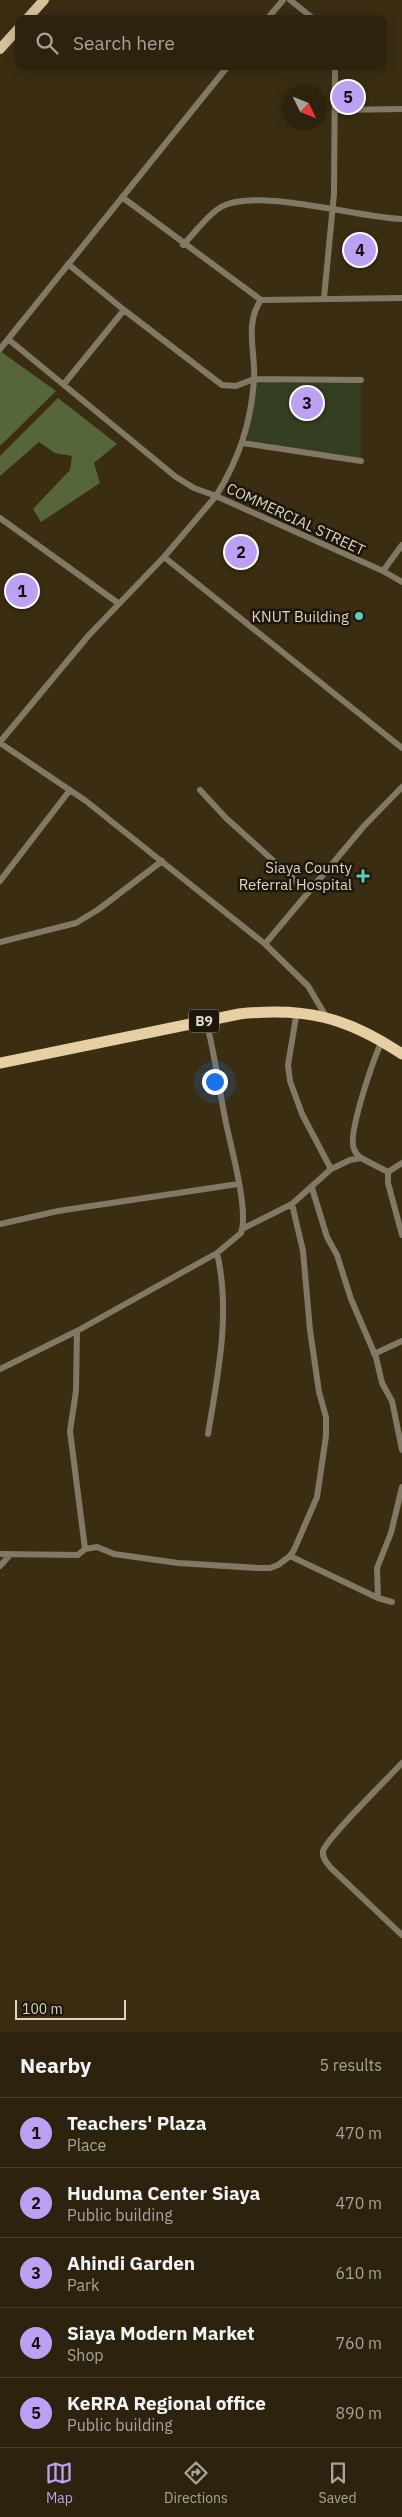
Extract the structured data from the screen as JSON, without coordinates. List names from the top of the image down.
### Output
{
  "streets": {
    "highway": ["B9"],
    "street": ["COMMERCIAL STREET"]
  },
  "places": {
    "other": ["KNUT Building"],
    "health": ["Siaya County Referral Hospital"]
  },
  "scale_bar": "100 m",
  "north": "bottom right",
  "page": {
    "search": "Search here",
    "pins": [
      "5",
      "4",
      "3",
      "2",
      "1"
    ],
    "scale": "100 m",
    "heading": ["Nearby", "5 results"],
    "list": [
      {
        "mark": "1",
        "name": "Teachers' Plaza",
        "note": "Place",
        "value": "470 m"
      },
      {
        "mark": "2",
        "name": "Huduma Center Siaya",
        "note": "Public building",
        "value": "470 m"
      },
      {
        "mark": "3",
        "name": "Ahindi Garden",
        "note": "Park",
        "value": "610 m"
      },
      {
        "mark": "4",
        "name": "Siaya Modern Market",
        "note": "Shop",
        "value": "760 m"
      },
      {
        "mark": "5",
        "name": "KeRRA Regional office",
        "note": "Public building",
        "value": "890 m"
      }
    ],
    "nav": ["Map", "Directions", "Saved"]
  }
}
